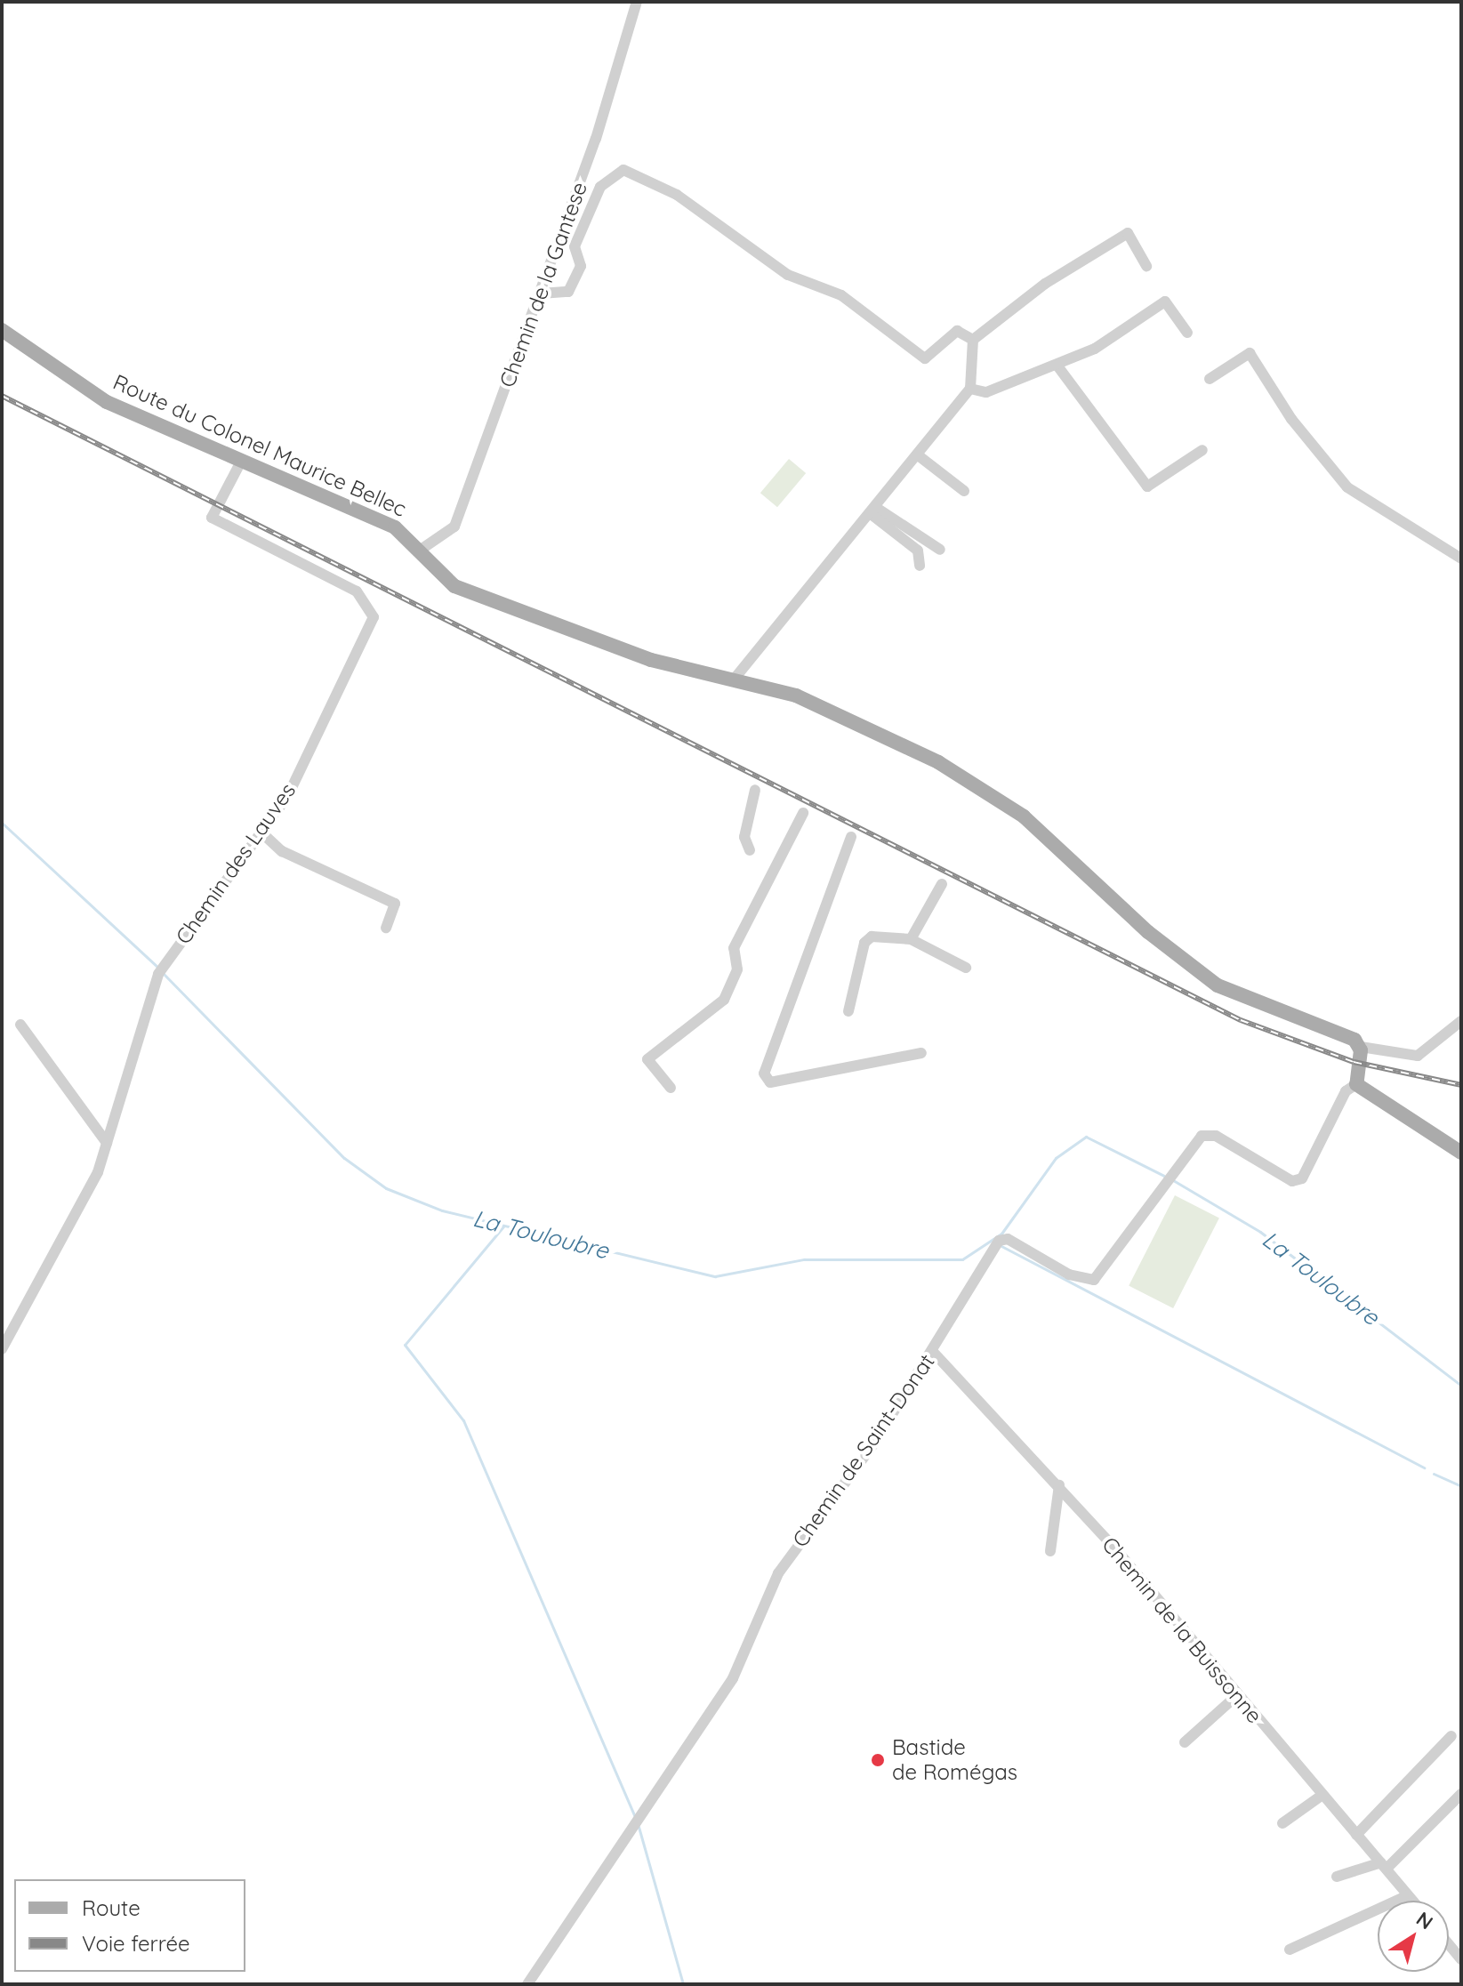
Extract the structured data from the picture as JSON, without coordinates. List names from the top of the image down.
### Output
{
  "streets": {
    "main road": ["Route du Colonel Maurice Bellec"],
    "street": [
      "Chemin de la Gantese",
      "Chemin des Lauves",
      "Chemin de Saint-Donat",
      "Chemin de la Buissonne"
    ]
  },
  "crossings": [
    ["Chemin de la Gantese", "Route du Colonel Maurice Bellec"],
    ["Route du Colonel Maurice Bellec", "Chemin des Lauves"],
    ["Chemin de Saint-Donat", "Chemin de la Buissonne"]
  ],
  "water": ["La Touloubre"],
  "places": ["Bastide de Romégas"],
  "legend": ["Route", "Voie ferrée"],
  "north": "top right"
}
